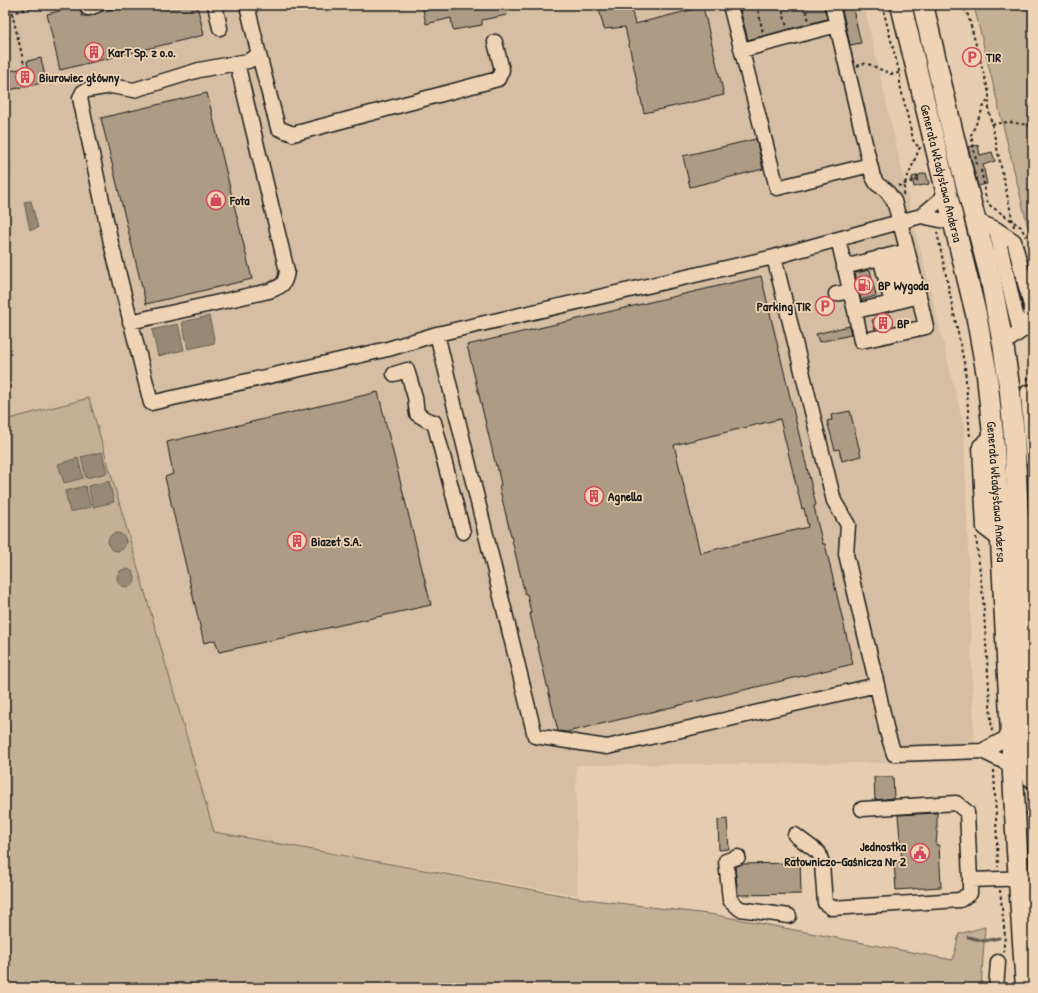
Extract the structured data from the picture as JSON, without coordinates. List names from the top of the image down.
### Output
{
  "streets": {
    "highway": ["Generała Władysława Andersa"]
  },
  "places": {
    "building": [
      "KarT Sp. z o.o.",
      "Biurowiec główny",
      "BP",
      "Agnella",
      "Biazet S.A."
    ],
    "parking": ["TIR", "Parking TIR"],
    "shop": ["Fota"],
    "fuel station": ["BP Wygoda"],
    "public building": ["Jednostka Ratowniczo-Gaśnicza Nr 2"]
  }
}
